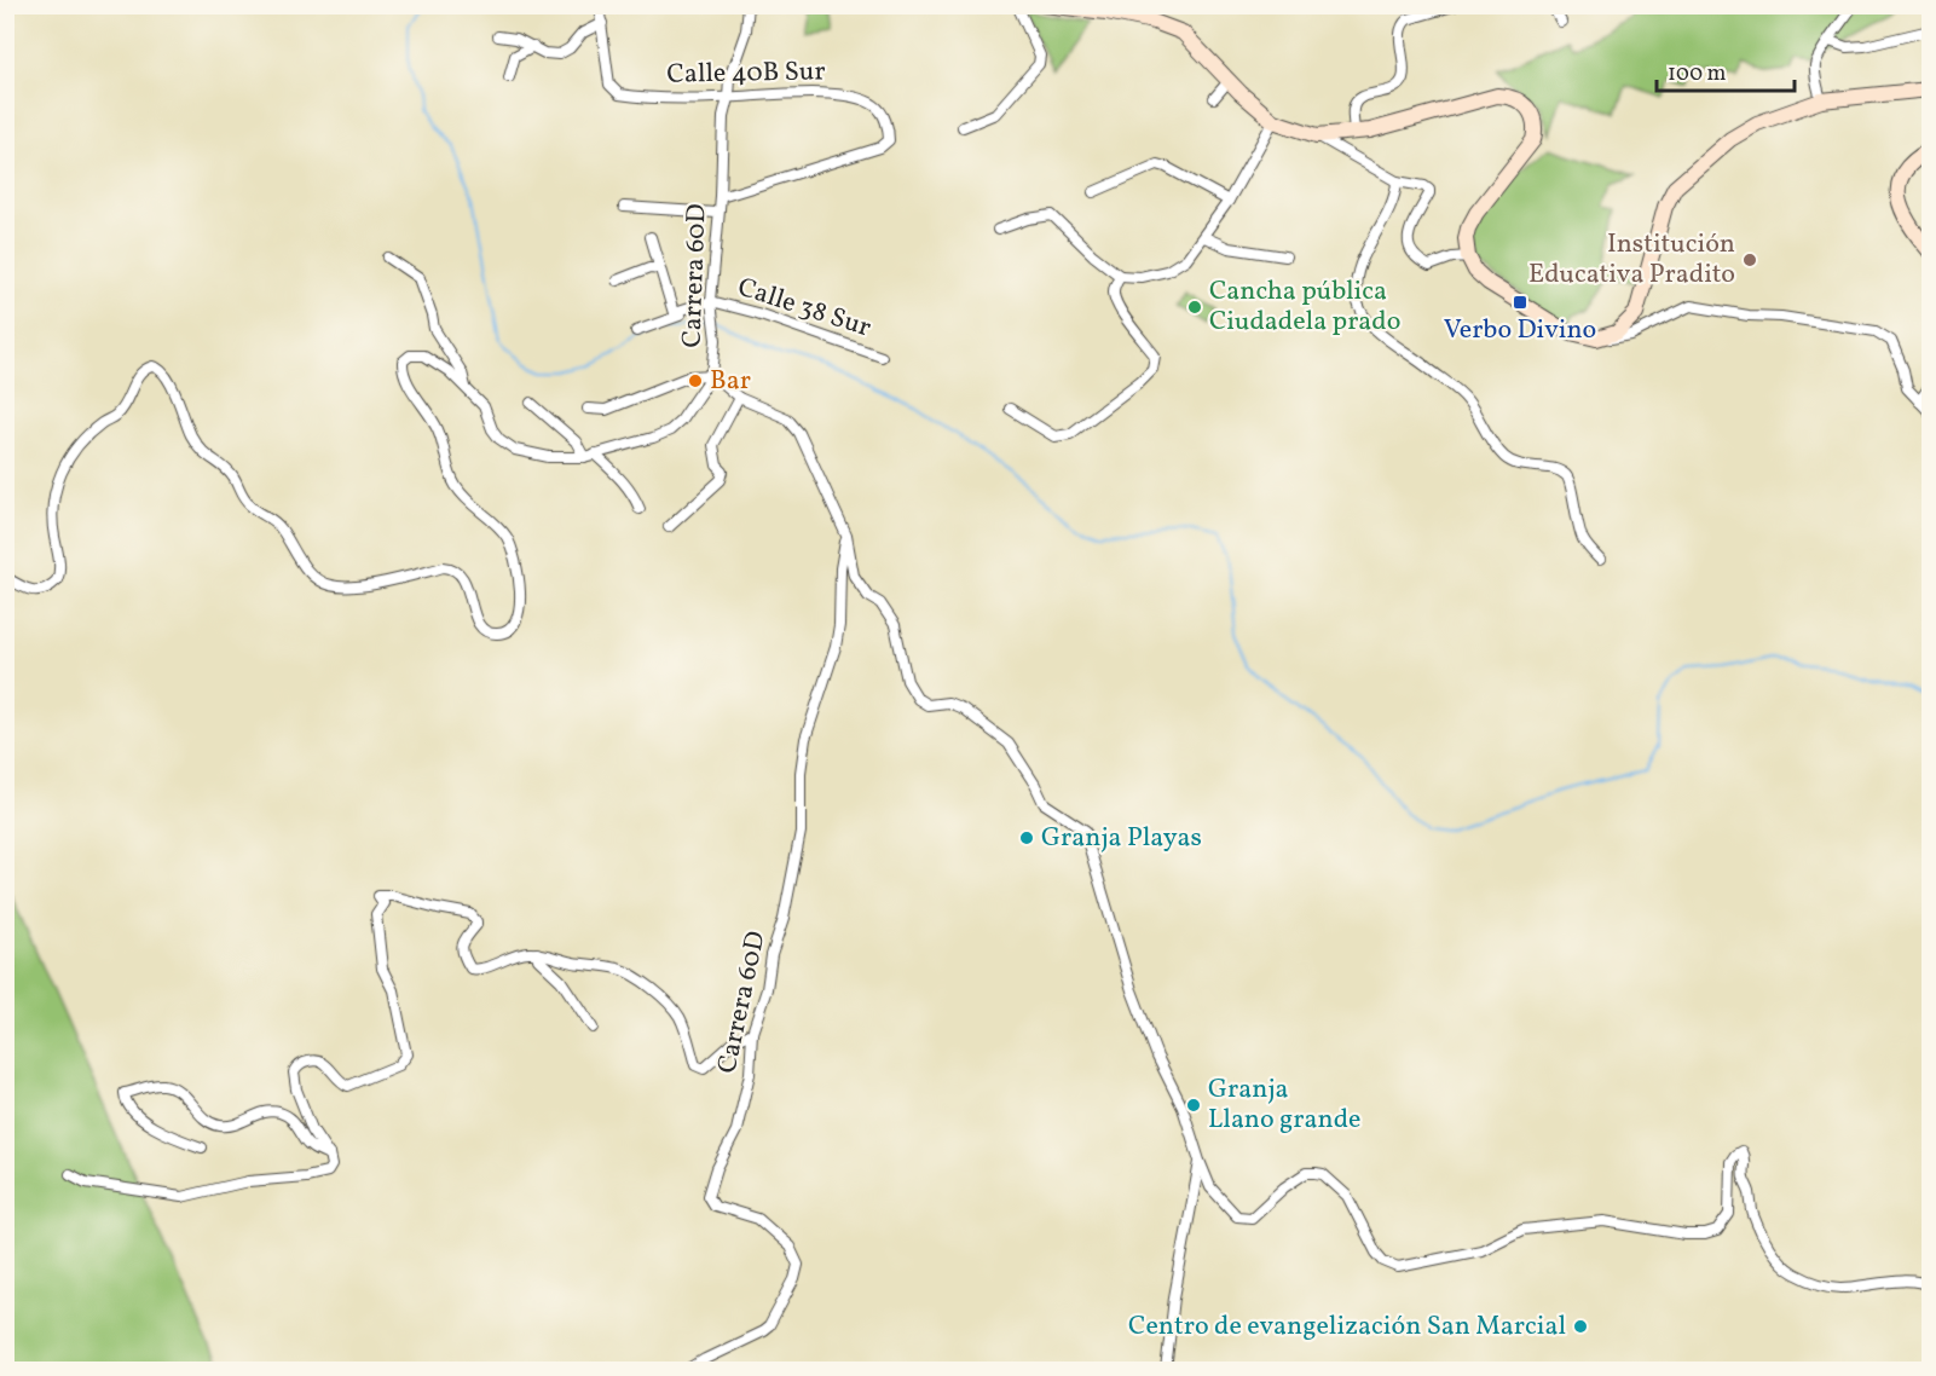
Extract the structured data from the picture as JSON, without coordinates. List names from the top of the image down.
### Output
{
  "streets": {
    "street": ["Calle 40B Sur", "Carrera 60D", "Calle 38 Sur"]
  },
  "crossings": [
    ["Calle 40B Sur", "Carrera 60D"],
    ["Carrera 60D", "Calle 38 Sur"]
  ],
  "places": {
    "other": [
      "Institución Educativa Pradito",
      "Cancha pública Ciudadela prado",
      "Bar",
      "Granja Playas",
      "Granja Llano grande",
      "Centro de evangelización San Marcial"
    ],
    "transit": ["Verbo Divino"]
  },
  "scale_bar": "100 m"
}
